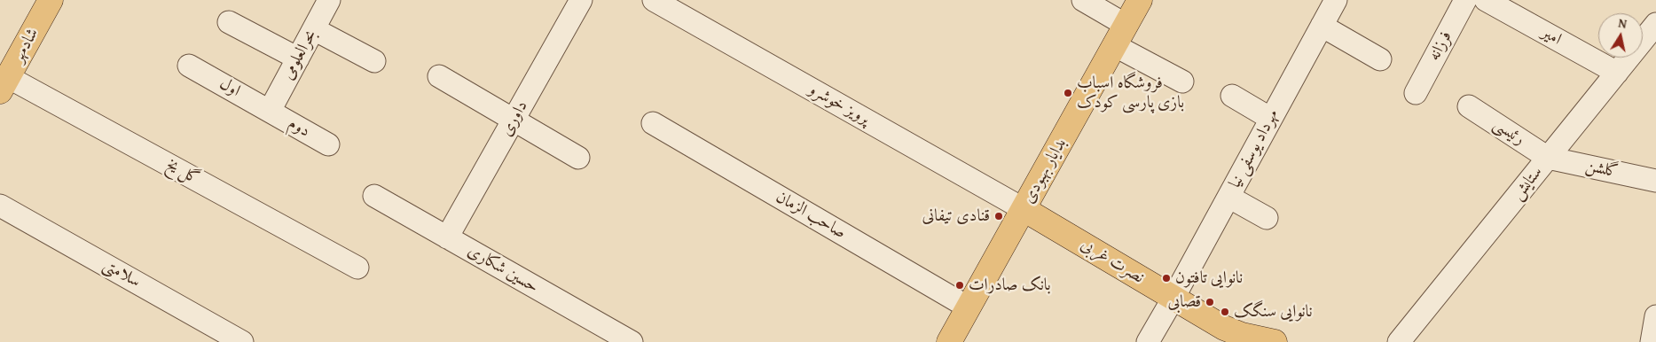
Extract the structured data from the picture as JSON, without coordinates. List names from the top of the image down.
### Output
{
  "streets": {
    "main road": ["شادمهر", "بدایار بهبودی", "نصرت غربی"],
    "street": [
      "امیر",
      "فرزانه",
      "بحرالعلومی",
      "اول",
      "پرویز خوشرو",
      "داوری",
      "دوم",
      "رئیسی",
      "مهرداد یوسفی نیا",
      "گلشن",
      "گل یخ",
      "ستایش",
      "صاحب الزمان",
      "حسین شکاری",
      "سلامتی"
    ]
  },
  "crossings": [
    ["امیر", "ستایش"],
    ["شادمهر", "گل یخ"],
    ["بحرالعلومی", "اول"],
    ["بحرالعلومی", "دوم"],
    ["اول", "دوم"],
    ["پرویز خوشرو", "بدایار بهبودی"],
    ["پرویز خوشرو", "نصرت غربی"],
    ["داوری", "حسین شکاری"],
    ["رئیسی", "گلشن"],
    ["رئیسی", "ستایش"],
    ["مهرداد یوسفی نیا", "نصرت غربی"],
    ["گلشن", "ستایش"],
    ["بدایار بهبودی", "صاحب الزمان"],
    ["بدایار بهبودی", "نصرت غربی"]
  ],
  "places": [
    "فروشگاه اسباب بازی پارسی کودک",
    "قنادی تیفانی",
    "نانوایی تافتون",
    "بانک صادرات",
    "قصابی",
    "نانوایی سنگک"
  ],
  "north": "top"
}
